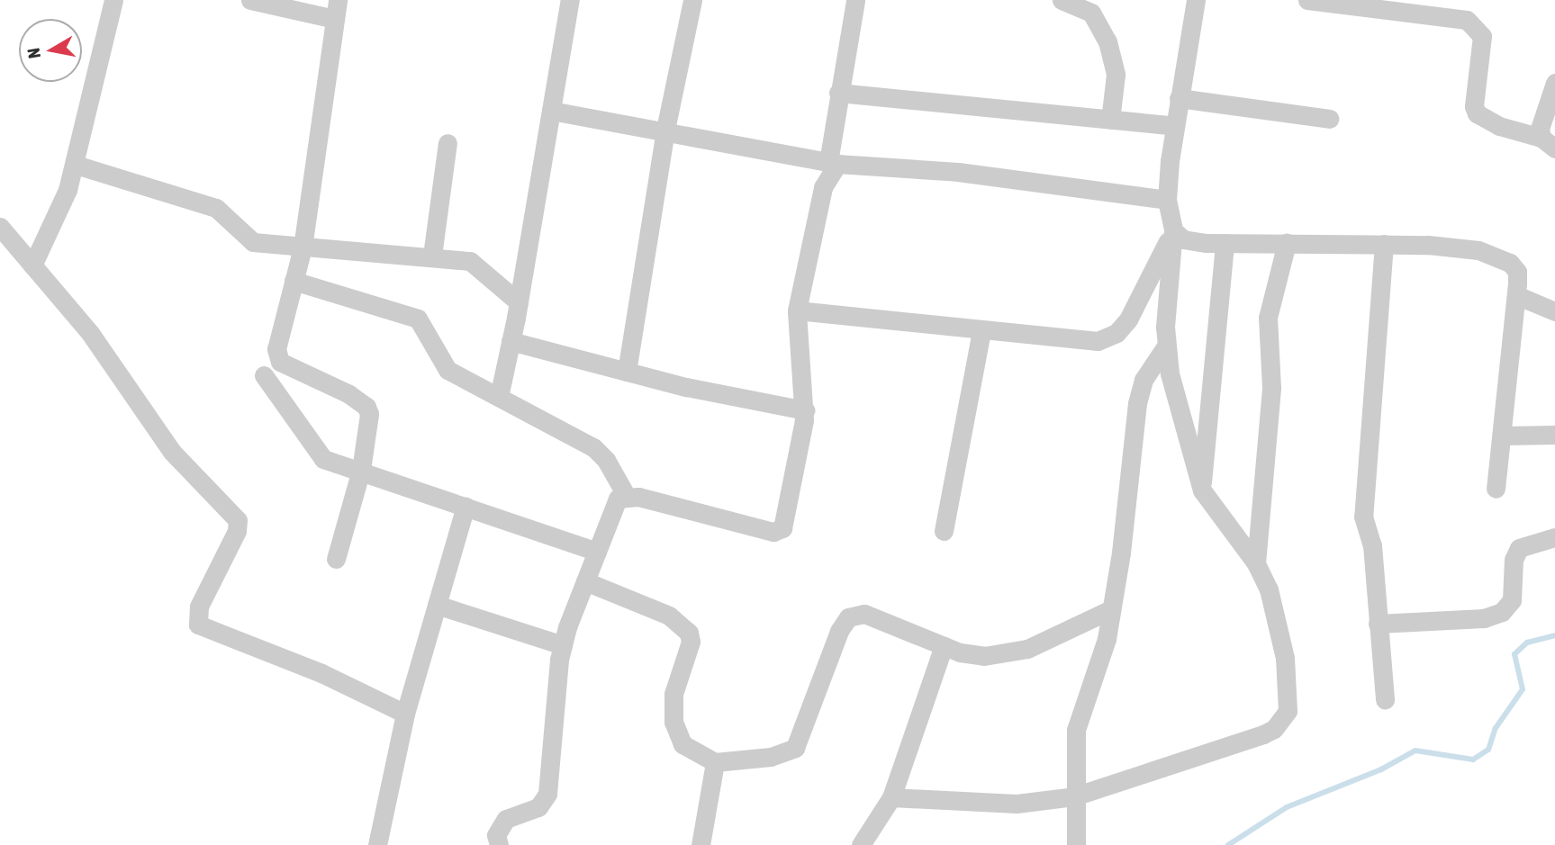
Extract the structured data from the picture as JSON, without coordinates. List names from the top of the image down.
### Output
{
  "north": "left"
}
